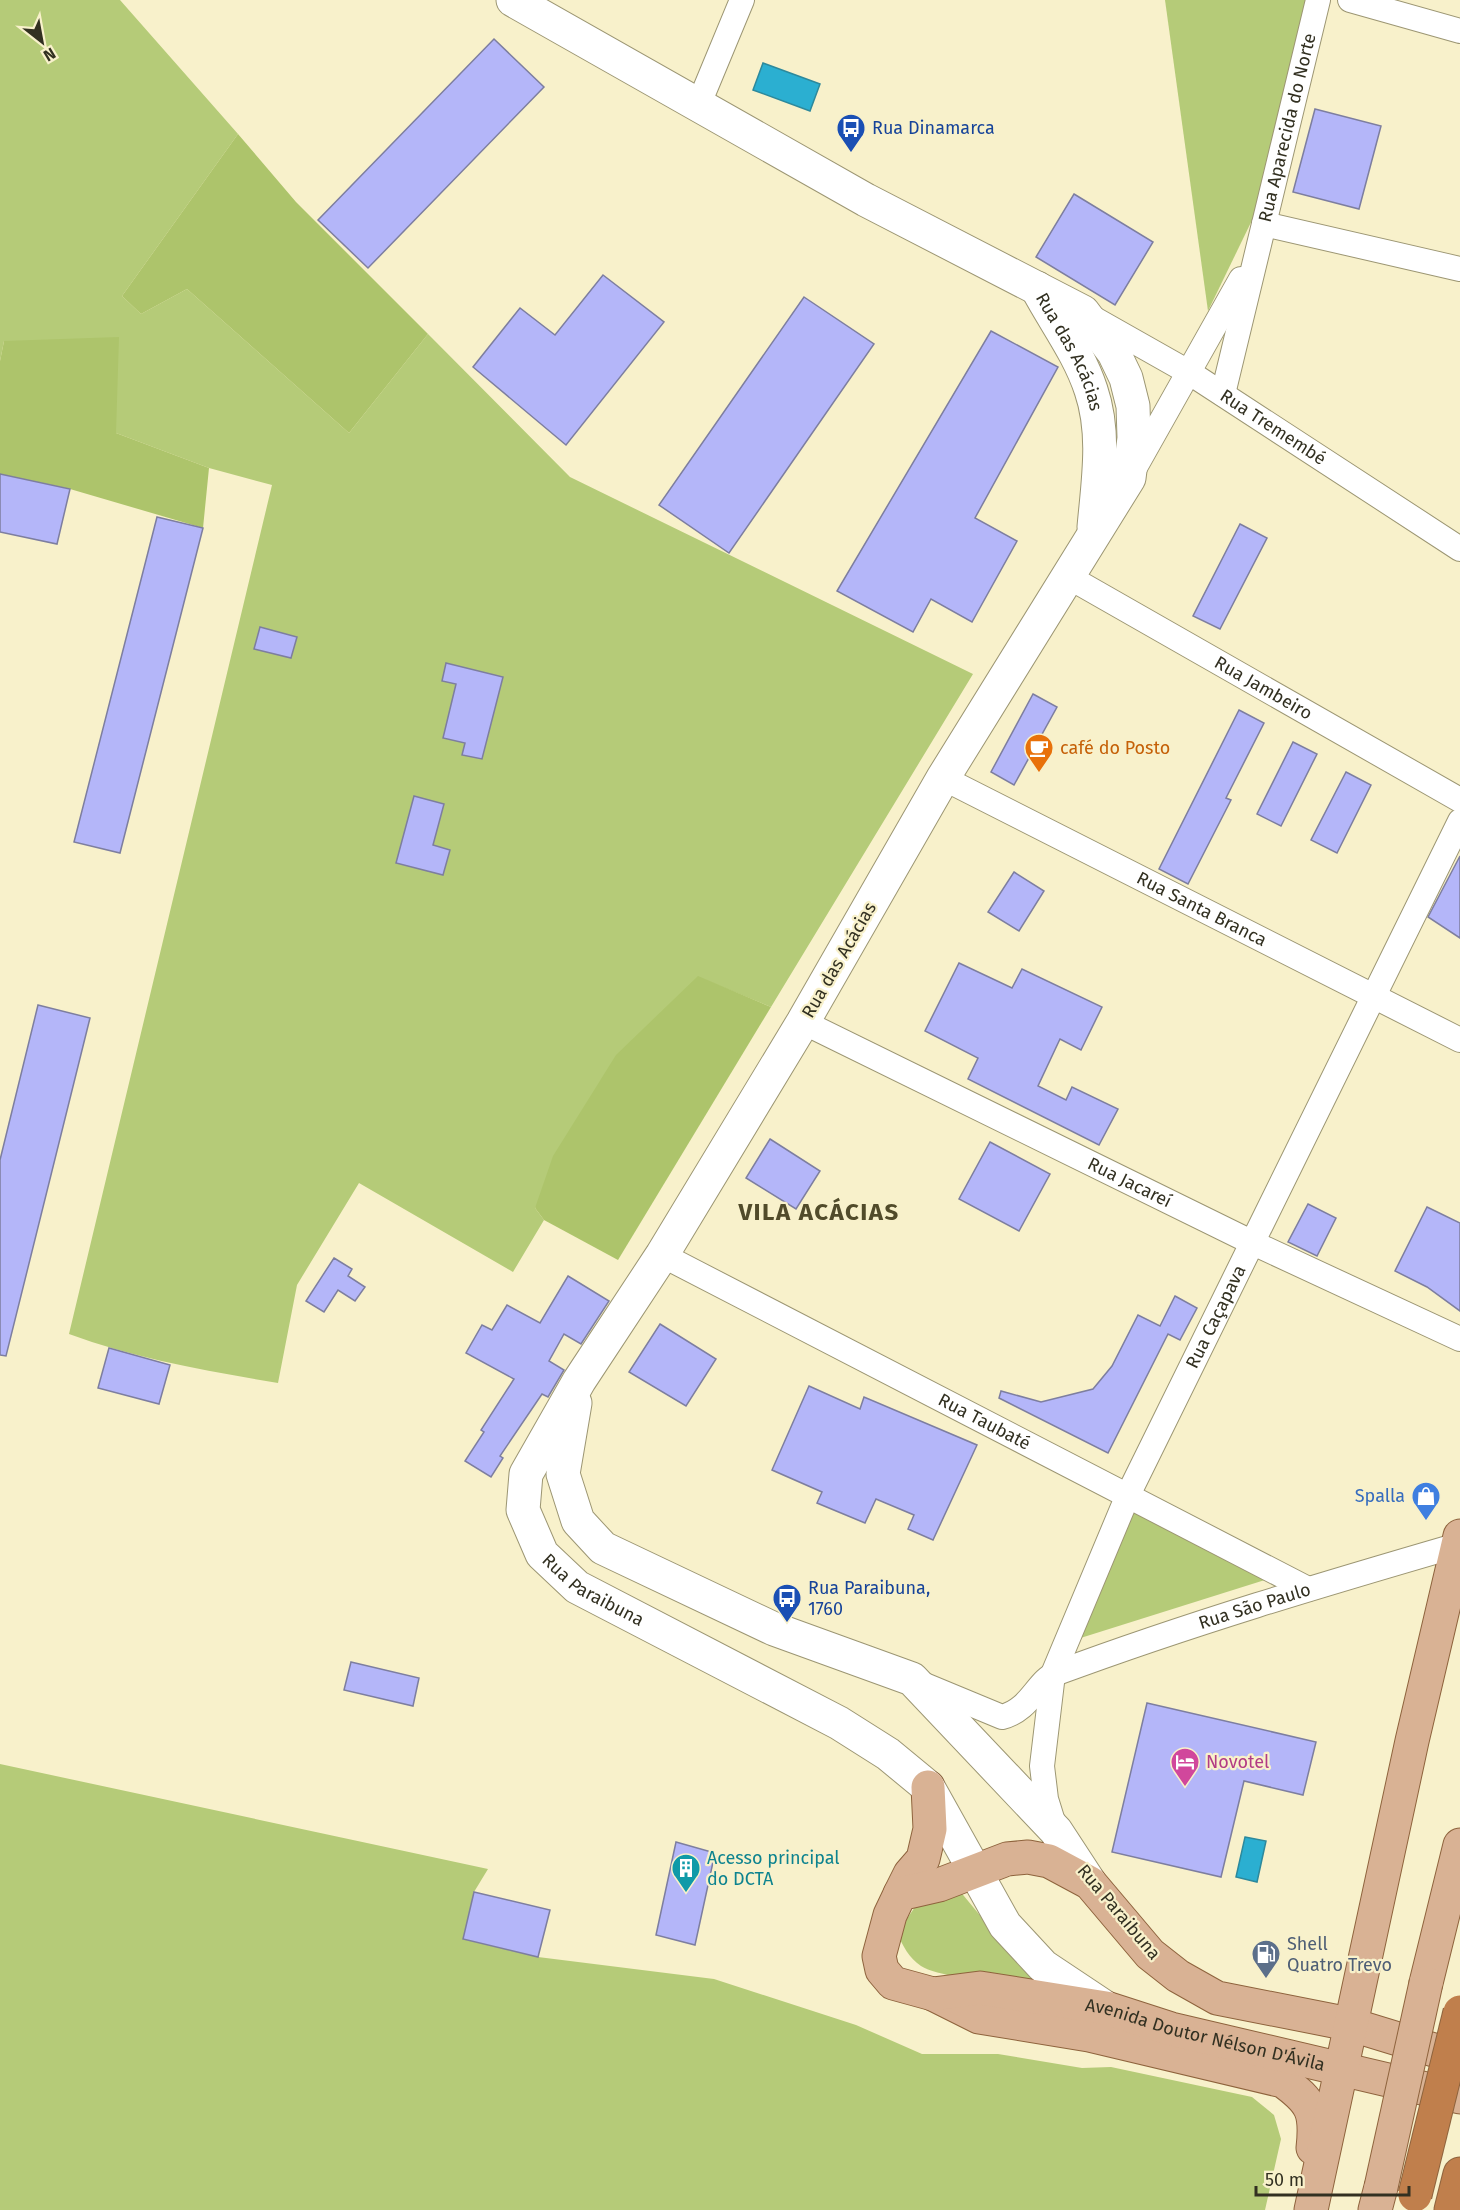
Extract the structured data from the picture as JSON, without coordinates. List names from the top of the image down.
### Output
{
  "streets": {
    "main road": ["Rua das Acácias", "Rua Paraibuna", "Avenida Doutor Nélson D'Ávila"],
    "street": [
      "Rua Aparecida do Norte",
      "Rua Tremembé",
      "Rua Jambeiro",
      "Rua Santa Branca",
      "Rua Jacareí",
      "Rua Caçapava",
      "Rua Taubaté",
      "Rua São Paulo"
    ]
  },
  "crossings": [
    ["Rua Aparecida do Norte", "Rua das Acácias"],
    ["Rua Aparecida do Norte", "Rua Tremembé"],
    ["Rua das Acácias", "Rua Tremembé"],
    ["Rua das Acácias", "Rua Jambeiro"],
    ["Rua das Acácias", "Rua Santa Branca"],
    ["Rua das Acácias", "Rua Jacareí"],
    ["Rua das Acácias", "Rua Taubaté"],
    ["Rua das Acácias", "Rua Paraibuna"],
    ["Rua Santa Branca", "Rua Caçapava"],
    ["Rua Jacareí", "Rua Caçapava"],
    ["Rua Caçapava", "Rua Taubaté"],
    ["Rua Caçapava", "Rua Paraibuna"],
    ["Rua Caçapava", "Rua São Paulo"],
    ["Rua Taubaté", "Rua São Paulo"],
    ["Rua Paraibuna", "Rua São Paulo"],
    ["Rua Paraibuna", "Avenida Doutor Nélson D'Ávila"]
  ],
  "districts": ["VILA ACÁCIAS"],
  "places": {
    "bus stop": ["Rua Dinamarca", "Rua Paraibuna, 1760"],
    "cafe": ["café do Posto"],
    "shop": ["Spalla"],
    "hotel": ["Novotel"],
    "building": ["Acesso principal do DCTA"],
    "fuel station": ["Shell Quatro Trevo"]
  },
  "scale_bar": "50 m",
  "north": "bottom right"
}
